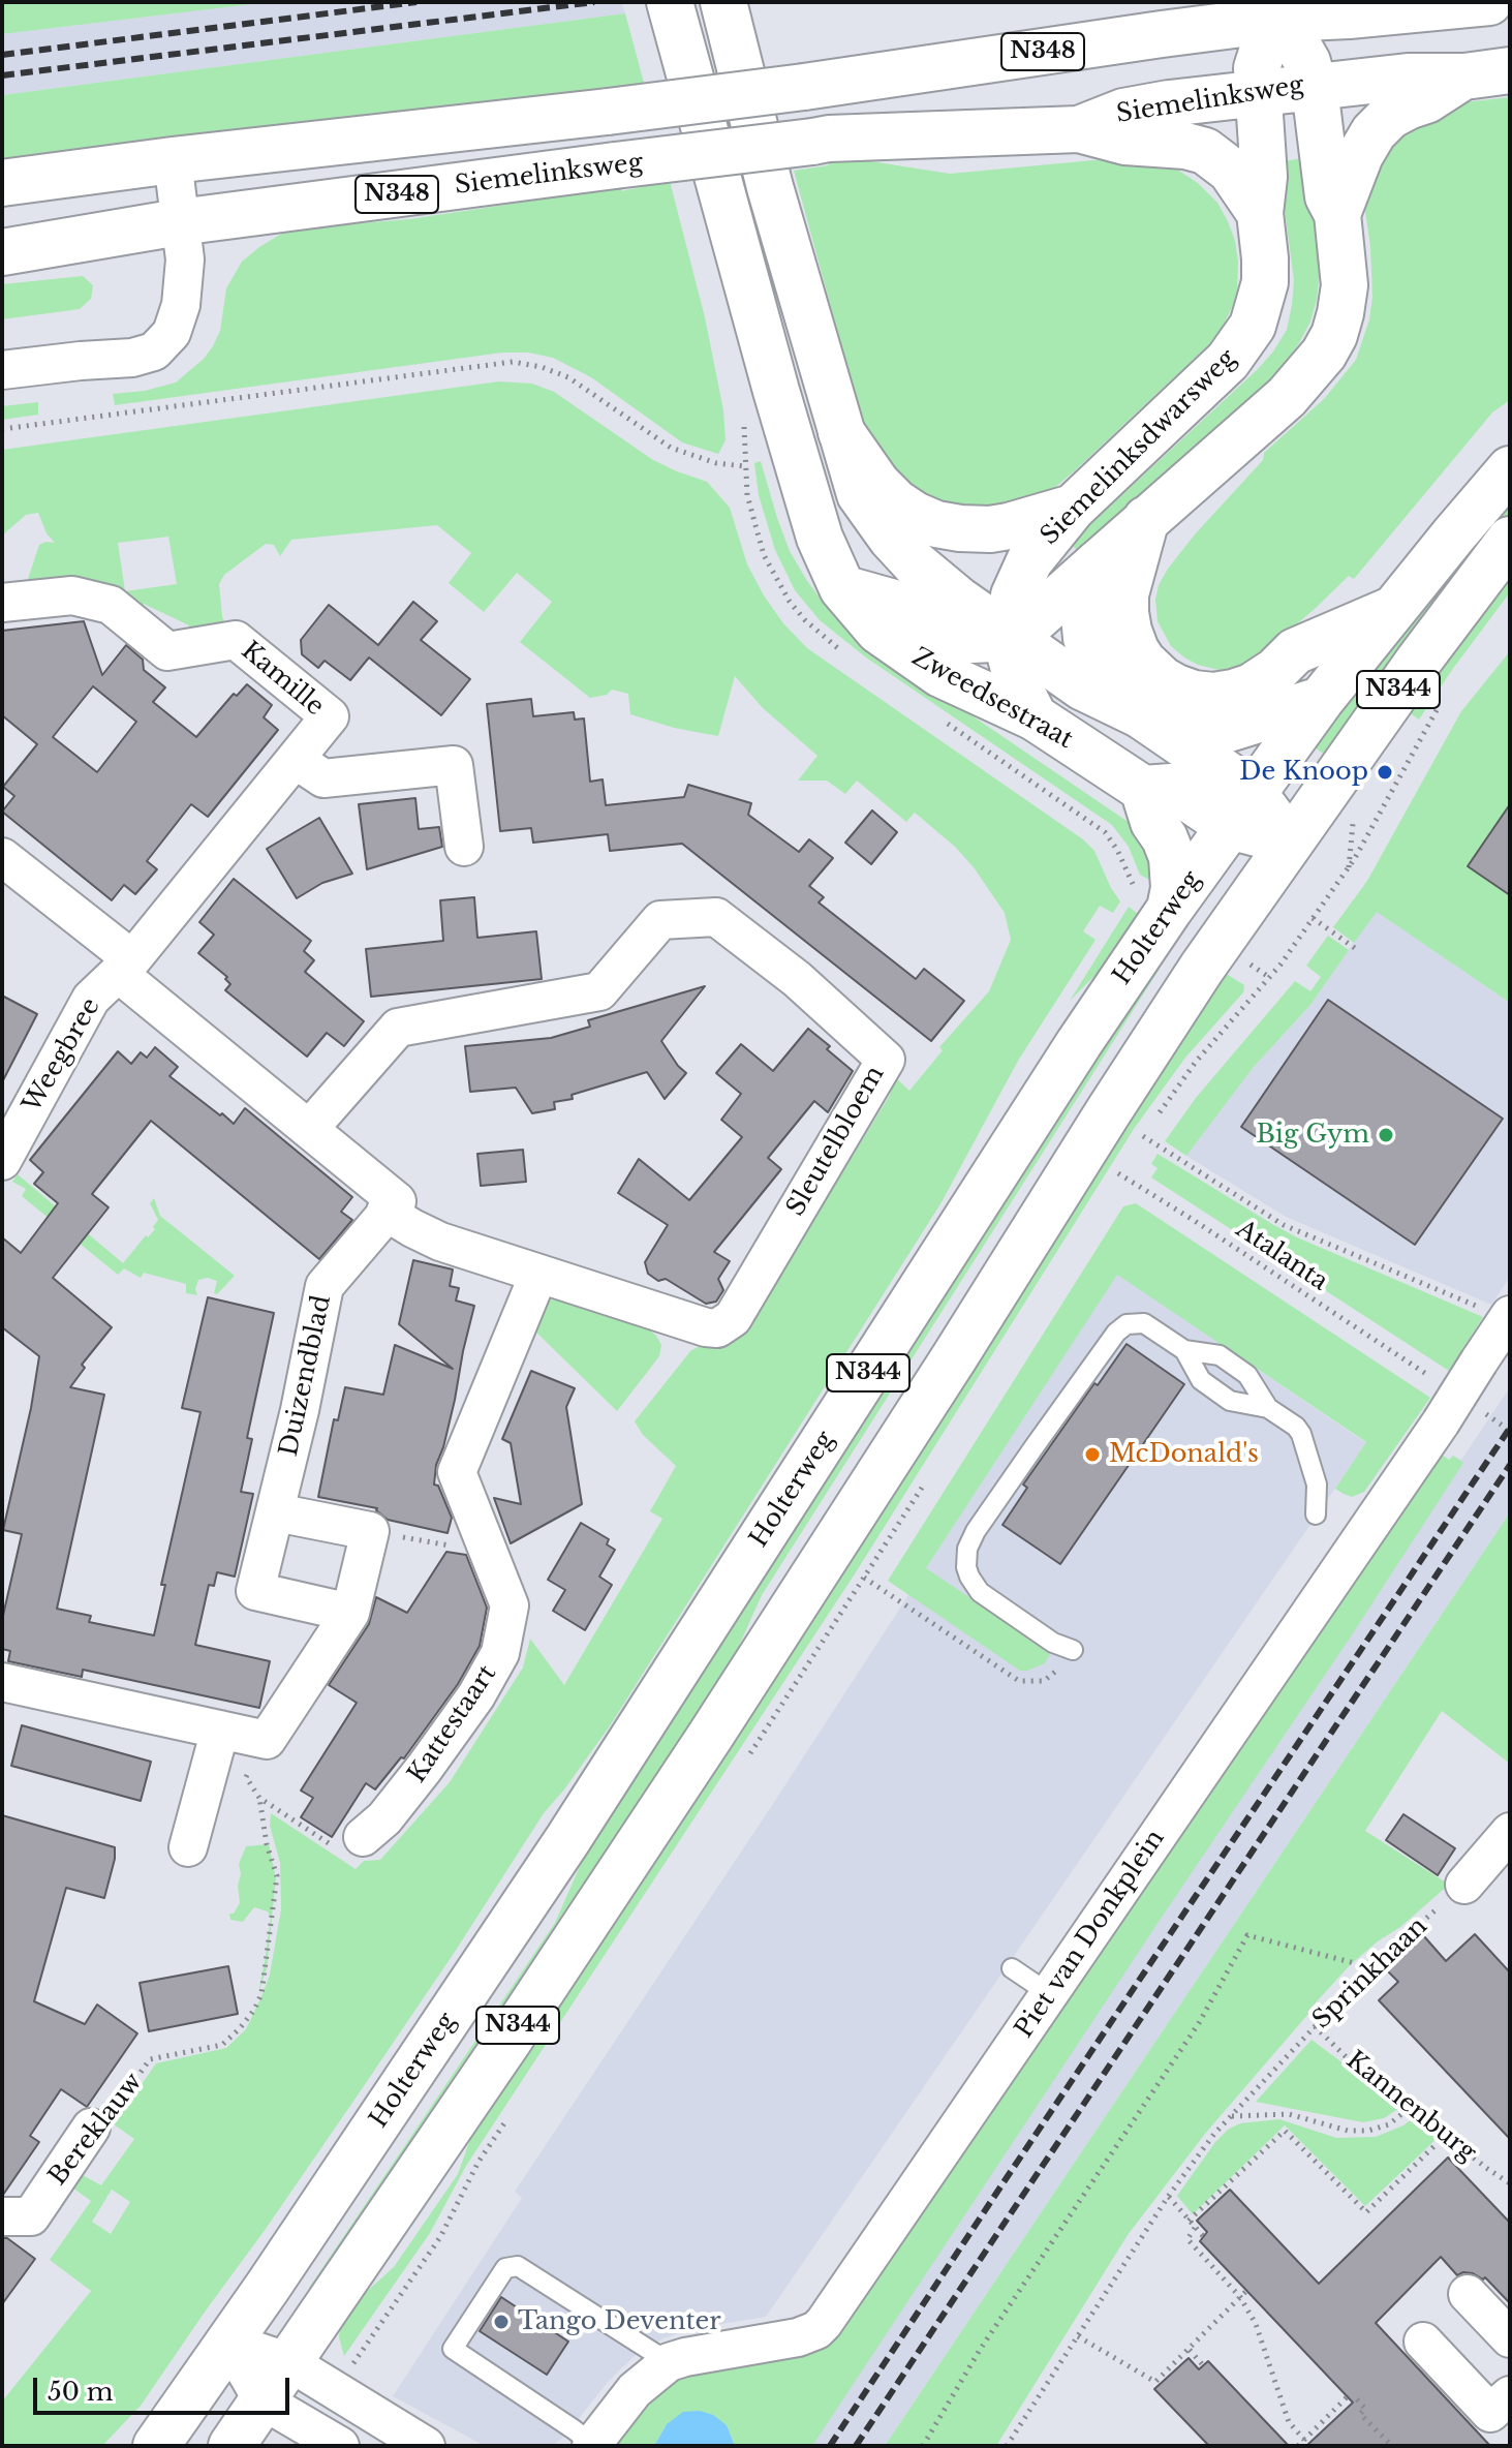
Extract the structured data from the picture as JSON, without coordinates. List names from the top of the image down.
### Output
{
  "streets": {
    "main road": [
      "N348",
      "Siemelinksweg",
      "Siemelinksdwarsweg",
      "N344",
      "Zweedsestraat",
      "Holterweg"
    ],
    "street": [
      "Kamille",
      "Weegbree",
      "Sleutelbloem",
      "Duizendblad",
      "Kattestaart",
      "Piet van Donkplein",
      "Bereklauw"
    ],
    "path": ["Atalanta", "Sprinkhaan", "Kannenburg"]
  },
  "crossings": [
    ["N348", "Siemelinksweg"],
    ["N348", "Siemelinksdwarsweg"],
    ["Siemelinksweg", "Siemelinksdwarsweg"],
    ["Siemelinksdwarsweg", "Zweedsestraat"],
    ["Kamille", "Weegbree"],
    ["N344", "Zweedsestraat"],
    ["Zweedsestraat", "Holterweg"],
    ["Sleutelbloem", "Duizendblad"],
    ["Sleutelbloem", "Kattestaart"],
    ["Sprinkhaan", "Kannenburg"]
  ],
  "places": [
    "De Knoop",
    "Big Gym",
    "McDonald's",
    "Tango Deventer"
  ],
  "scale_bar": "50 m"
}
